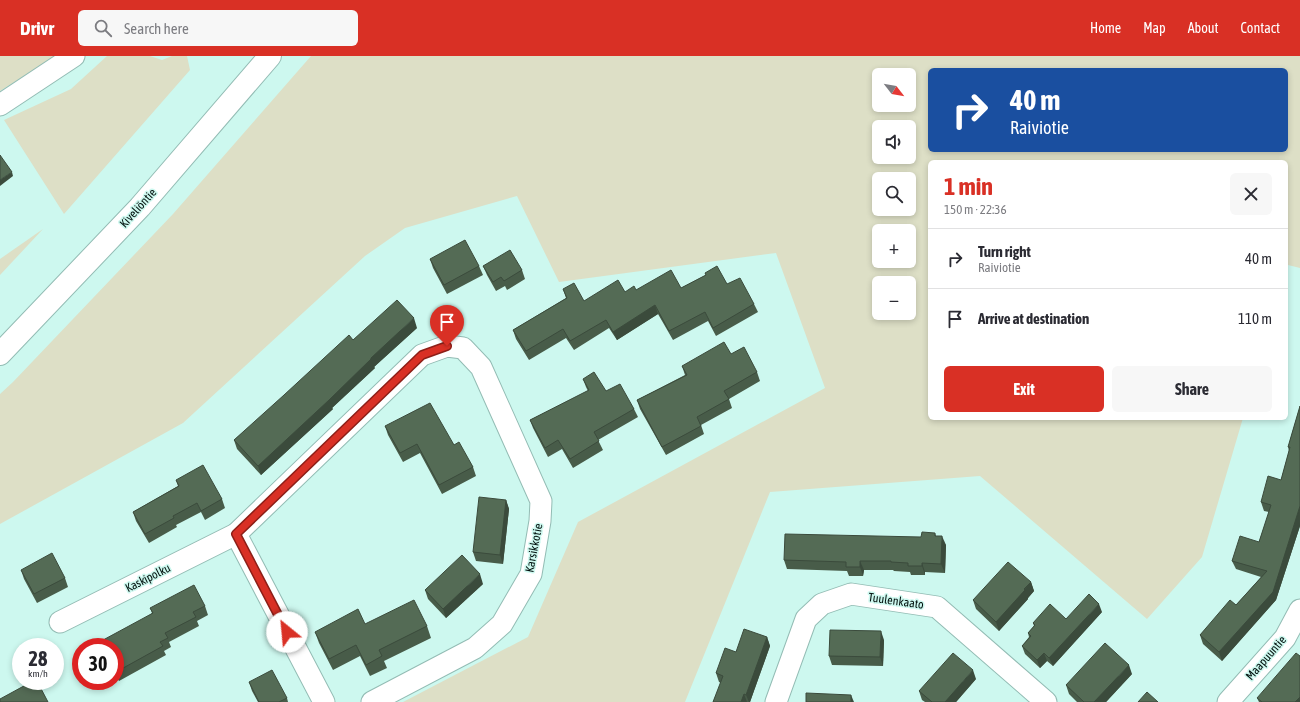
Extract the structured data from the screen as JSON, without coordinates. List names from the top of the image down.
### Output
{
  "streets": {
    "street": [
      "Kiveliöntie",
      "Karsikkotie",
      "Kaskipolku",
      "Tuulenkaato",
      "Maapuuntie"
    ]
  },
  "crossings": [
    ["Karsikkotie", "Kaskipolku"]
  ],
  "north": "bottom right",
  "page": {
    "header": "Drivr",
    "search": "Search here",
    "nav": [
      "Home",
      "Map",
      "About",
      "Contact"
    ],
    "map_buttons": ["+", "−"],
    "turn": ["40 m", "Raiviotie"],
    "heading": ["1 min", "150 m · 22:36"],
    "list": [
      {
        "name": "Turn right",
        "note": "Raiviotie",
        "value": "40 m"
      },
      {
        "name": "Arrive at destination",
        "value": "110 m"
      }
    ],
    "buttons": ["Exit", "Share"],
    "speed": "28 km/h",
    "limit": "30"
  }
}
